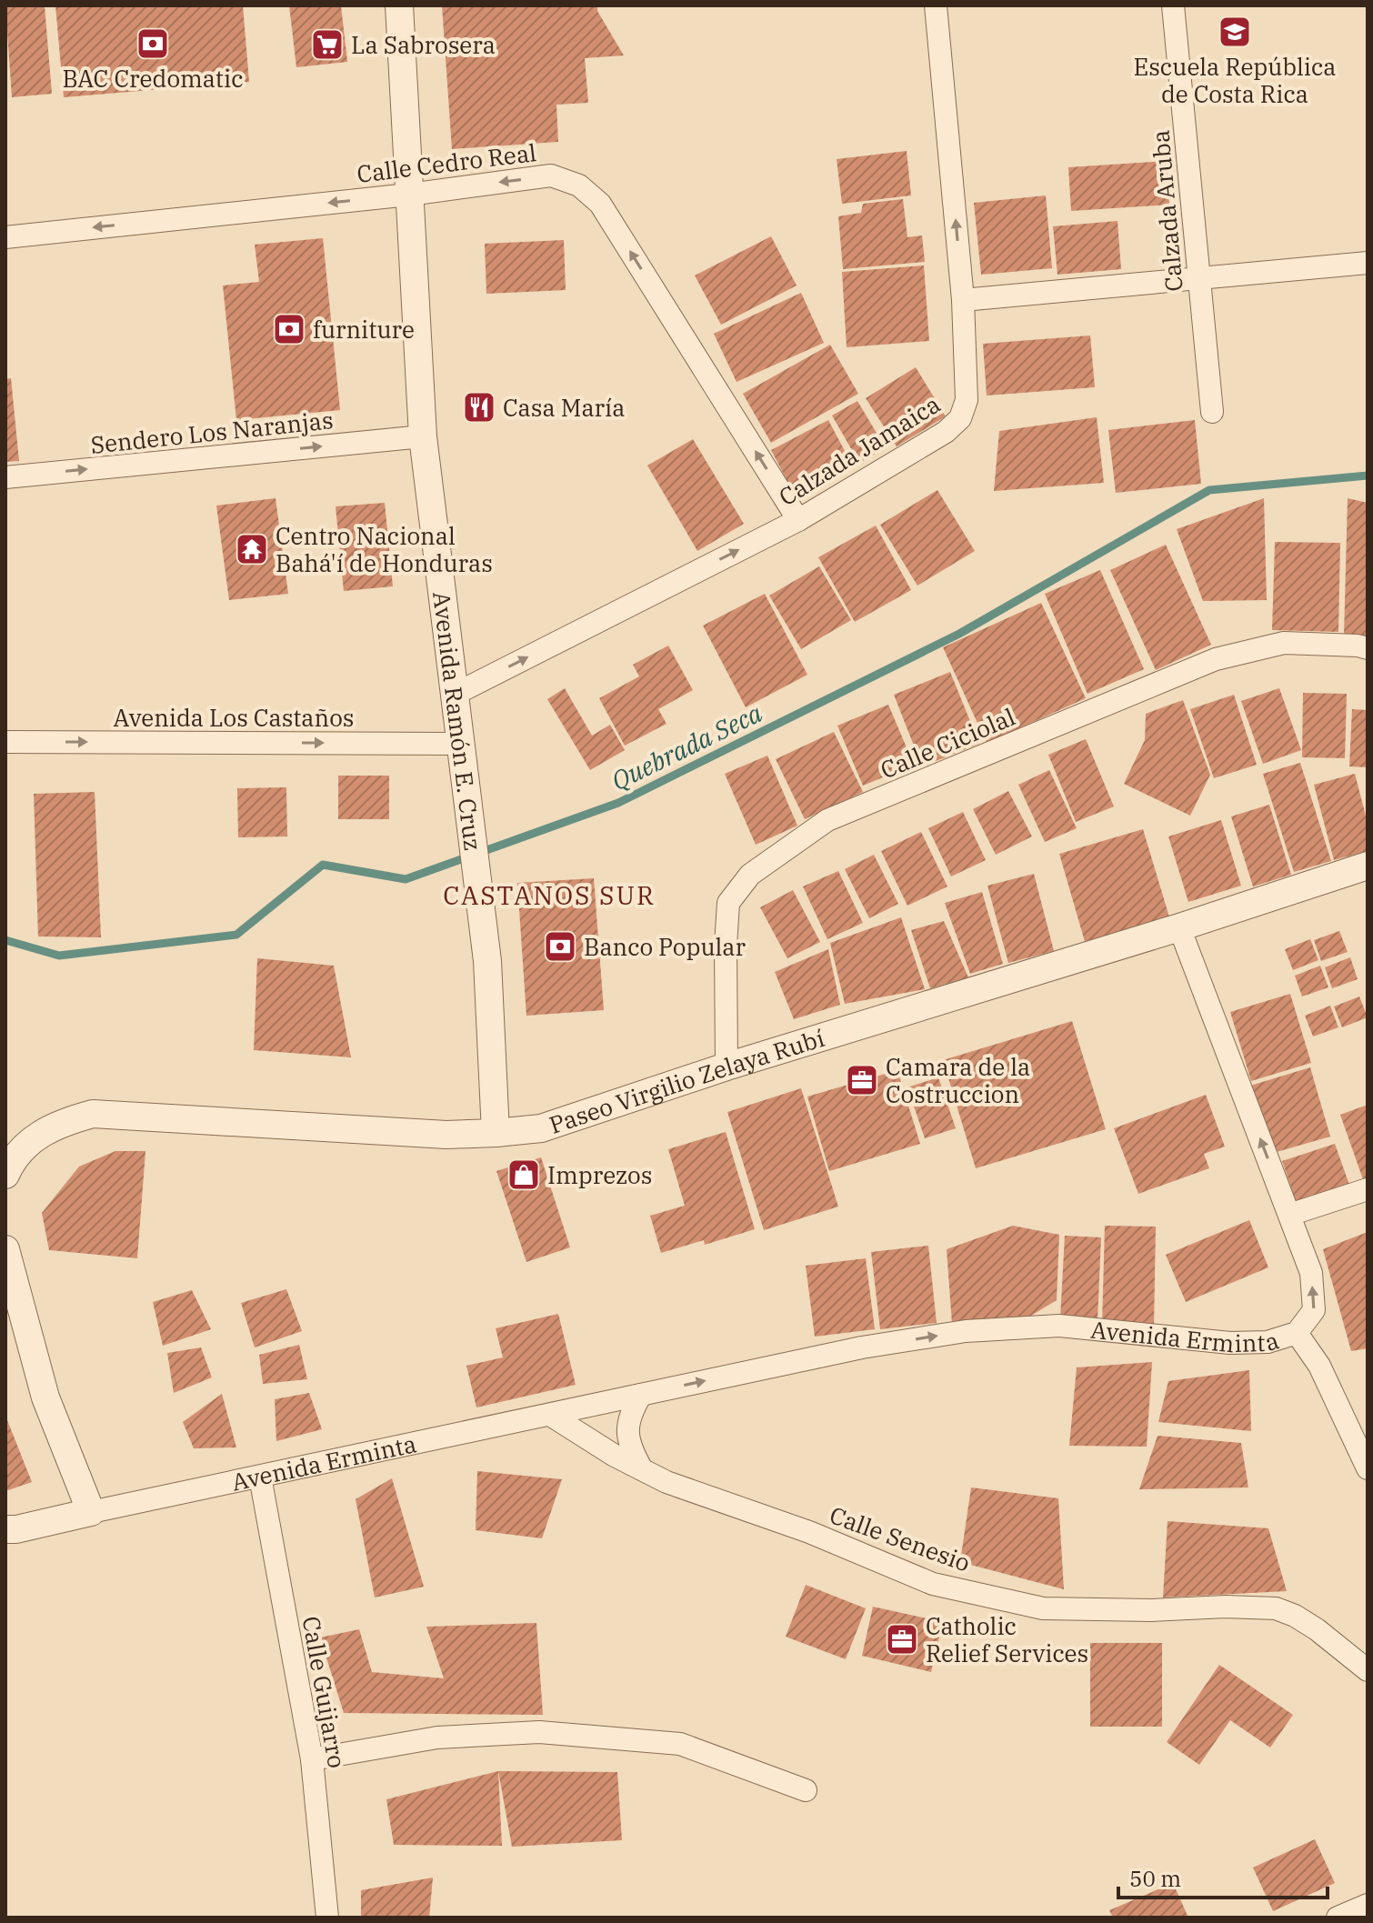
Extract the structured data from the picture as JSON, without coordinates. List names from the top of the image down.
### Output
{
  "streets": {
    "street": [
      "Calle Cedro Real",
      "Calzada Aruba",
      "Sendero Los Naranjas",
      "Calzada Jamaica",
      "Avenida Los Castaños",
      "Avenida Ramón E. Cruz",
      "Calle Ciciolal",
      "Paseo Virgilio Zelaya Rubí",
      "Avenida Erminta",
      "Calle Senesio",
      "Calle Guijarro"
    ]
  },
  "crossings": [
    ["Calle Cedro Real", "Calzada Jamaica"],
    ["Calle Cedro Real", "Avenida Ramón E. Cruz"],
    ["Sendero Los Naranjas", "Avenida Ramón E. Cruz"],
    ["Calzada Jamaica", "Avenida Ramón E. Cruz"],
    ["Avenida Los Castaños", "Avenida Ramón E. Cruz"],
    ["Avenida Ramón E. Cruz", "Paseo Virgilio Zelaya Rubí"],
    ["Calle Ciciolal", "Paseo Virgilio Zelaya Rubí"],
    ["Paseo Virgilio Zelaya Rubí", "Avenida Erminta"],
    ["Avenida Erminta", "Calle Senesio"],
    ["Avenida Erminta", "Calle Guijarro"]
  ],
  "one_way": [
    "Calle Cedro Real",
    "Sendero Los Naranjas",
    "Calzada Jamaica",
    "Avenida Los Castaños"
  ],
  "districts": ["CASTANOS SUR"],
  "water": ["Quebrada Seca"],
  "places": {
    "school or university": ["Escuela República de Costa Rica"],
    "bank": ["BAC Credomatic", "furniture", "Banco Popular"],
    "supermarket": ["La Sabrosera"],
    "restaurant": ["Casa María"],
    "temple": ["Centro Nacional Bahá'í de Honduras"],
    "office": ["Camara de la Costruccion", "Catholic Relief Services"],
    "shop": ["Imprezos"]
  },
  "scale_bar": "50 m"
}
